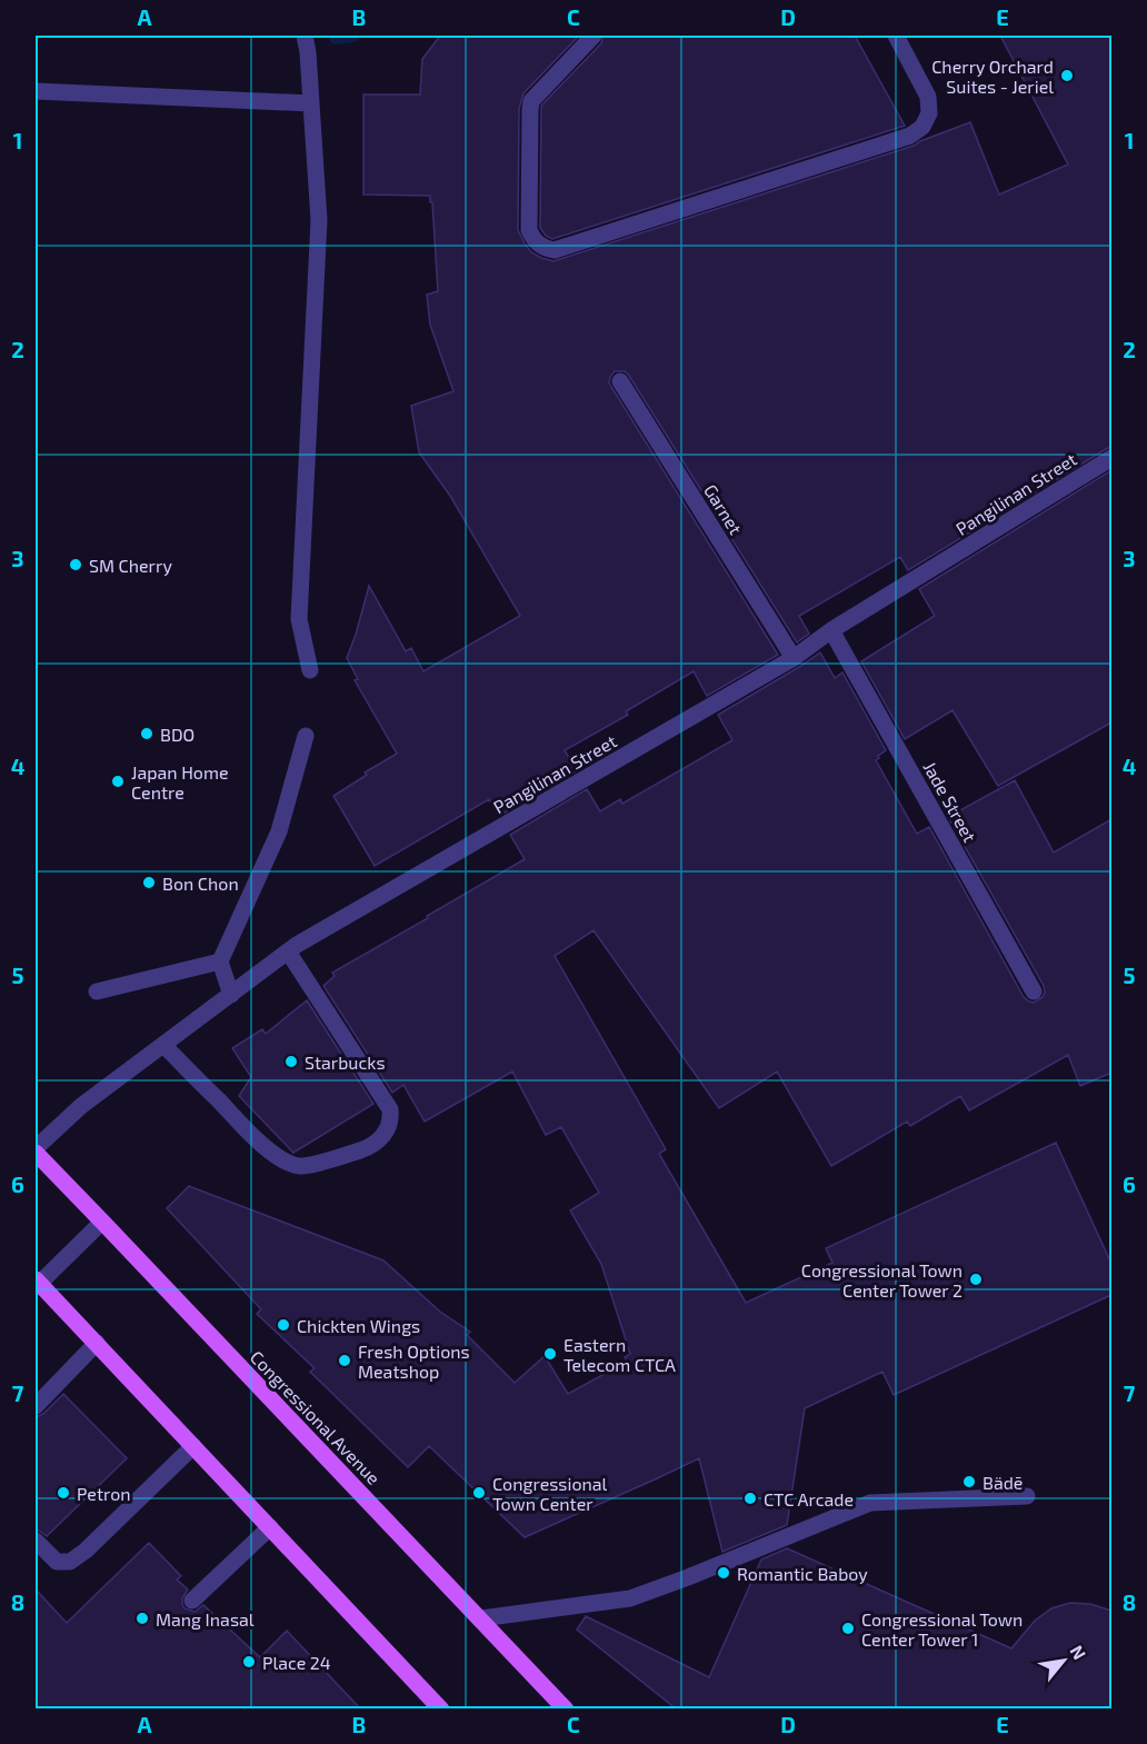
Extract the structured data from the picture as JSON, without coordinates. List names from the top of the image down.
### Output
{
  "streets": {
    "main road": ["Congressional Avenue"],
    "street": ["Pangilinan Street", "Garnet", "Jade Street"]
  },
  "crossings": [
    ["Pangilinan Street", "Garnet"],
    ["Pangilinan Street", "Jade Street"],
    ["Pangilinan Street", "Congressional Avenue"]
  ],
  "places": [
    "Cherry Orchard Suites - Jeriel",
    "SM Cherry",
    "BDO",
    "Japan Home Centre",
    "Bon Chon",
    "Starbucks",
    "Congressional Town Center Tower 2",
    "Chickten Wings",
    "Eastern Telecom CTCA",
    "Fresh Options Meatshop",
    "Bädē",
    "Petron",
    "Congressional Town Center",
    "CTC Arcade",
    "Romantic Baboy",
    "Mang Inasal",
    "Congressional Town Center Tower 1",
    "Place 24"
  ],
  "north": "top right",
  "grid": {
    "columns": [
      "A",
      "B",
      "C",
      "D",
      "E"
    ],
    "rows": [
      "1",
      "2",
      "3",
      "4",
      "5",
      "6",
      "7",
      "8"
    ]
  }
}
